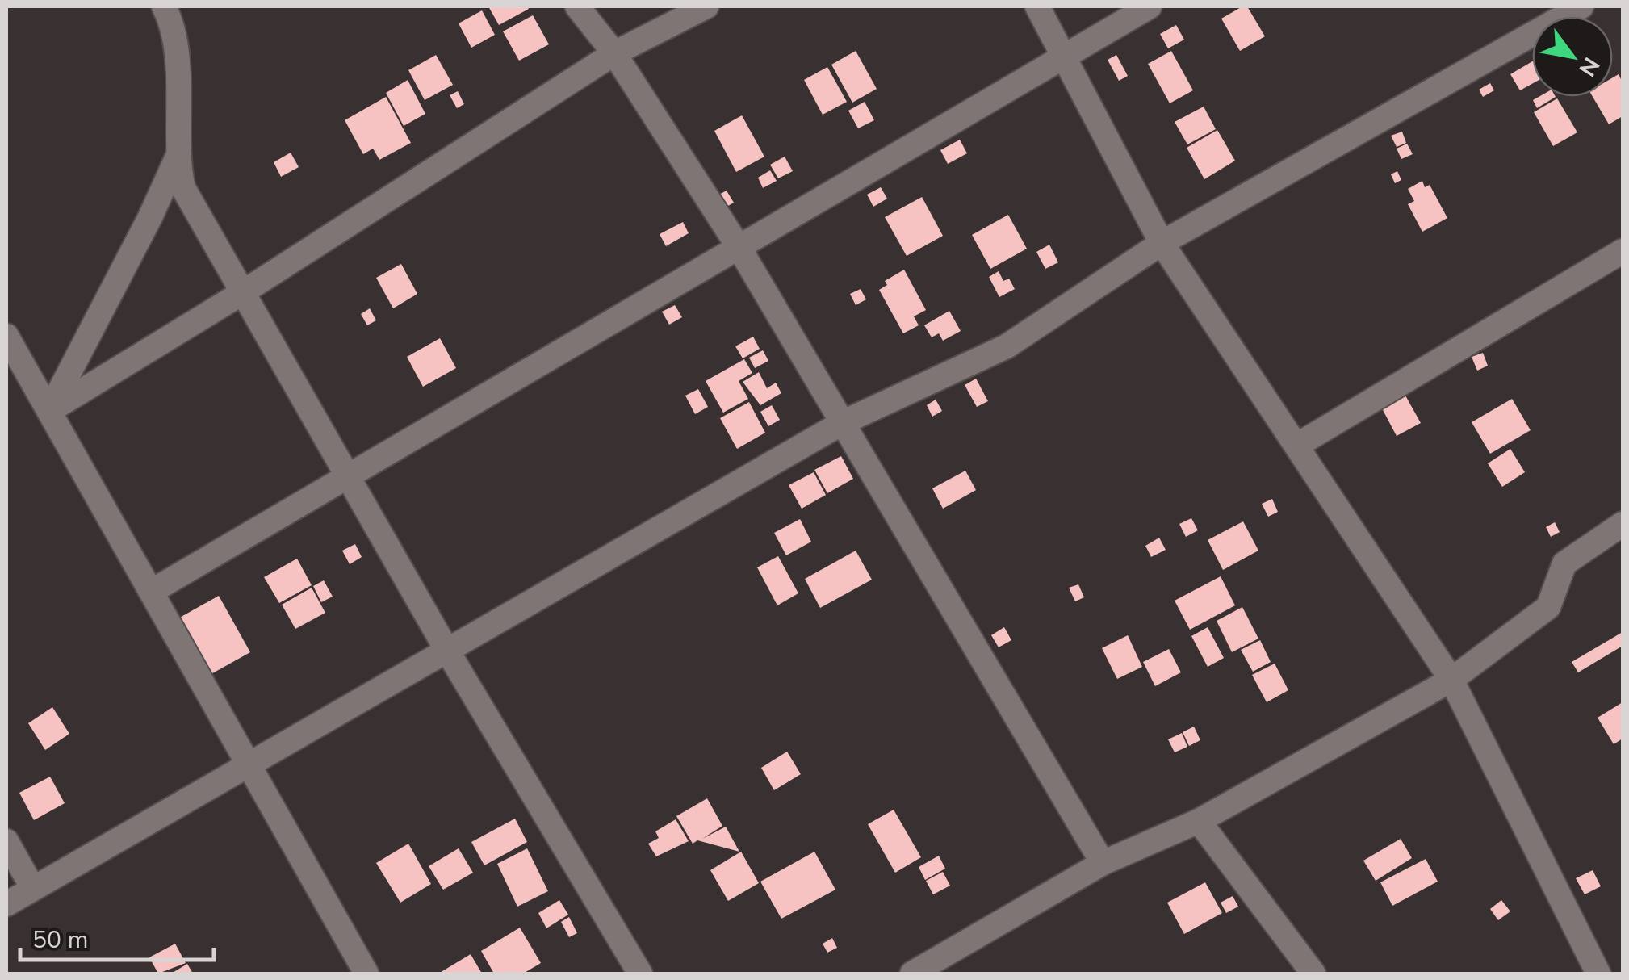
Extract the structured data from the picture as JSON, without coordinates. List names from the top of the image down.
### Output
{
  "scale_bar": "50 m",
  "north": "bottom right"
}
